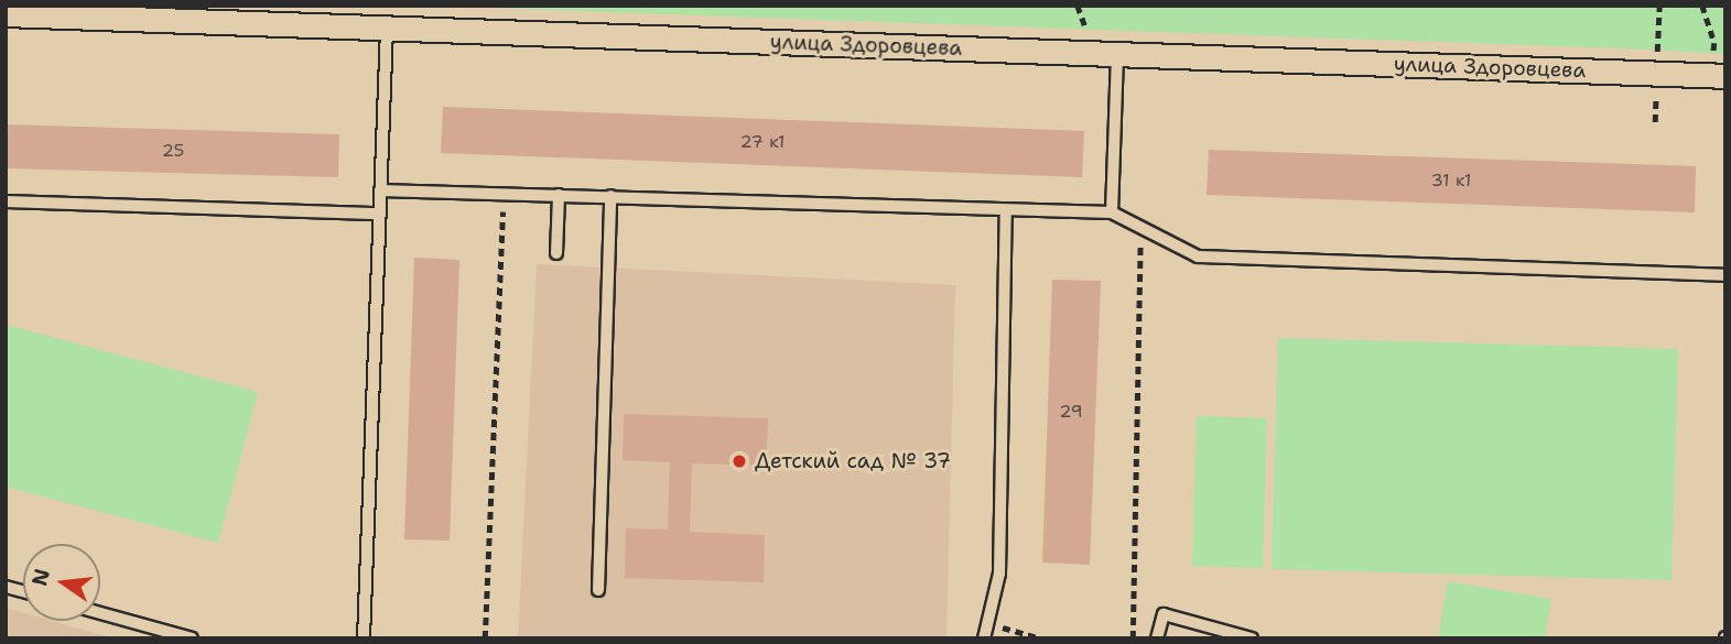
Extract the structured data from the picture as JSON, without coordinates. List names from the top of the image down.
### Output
{
  "streets": {
    "street": ["улица Здоровцева"]
  },
  "places": ["Детский сад № 37"],
  "house_numbers": [
    "27 к1",
    "25",
    "31 к1",
    "29"
  ],
  "north": "left"
}
